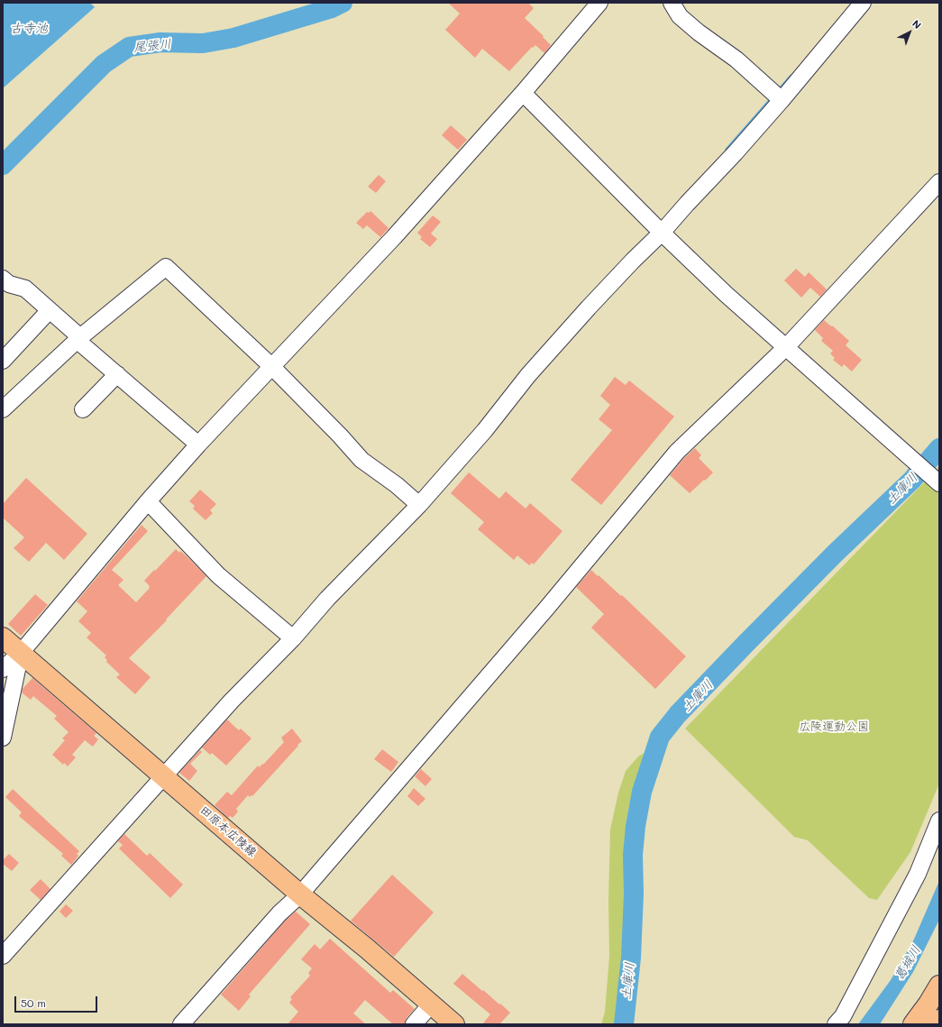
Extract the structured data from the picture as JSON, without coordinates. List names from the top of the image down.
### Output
{
  "streets": {
    "main road": ["田原本広陵線"]
  },
  "water": [
    "古寺池",
    "尾張川",
    "土庫川",
    "葛城川"
  ],
  "parks": ["広陵運動公園"],
  "scale_bar": "50 m",
  "north": "top right"
}
